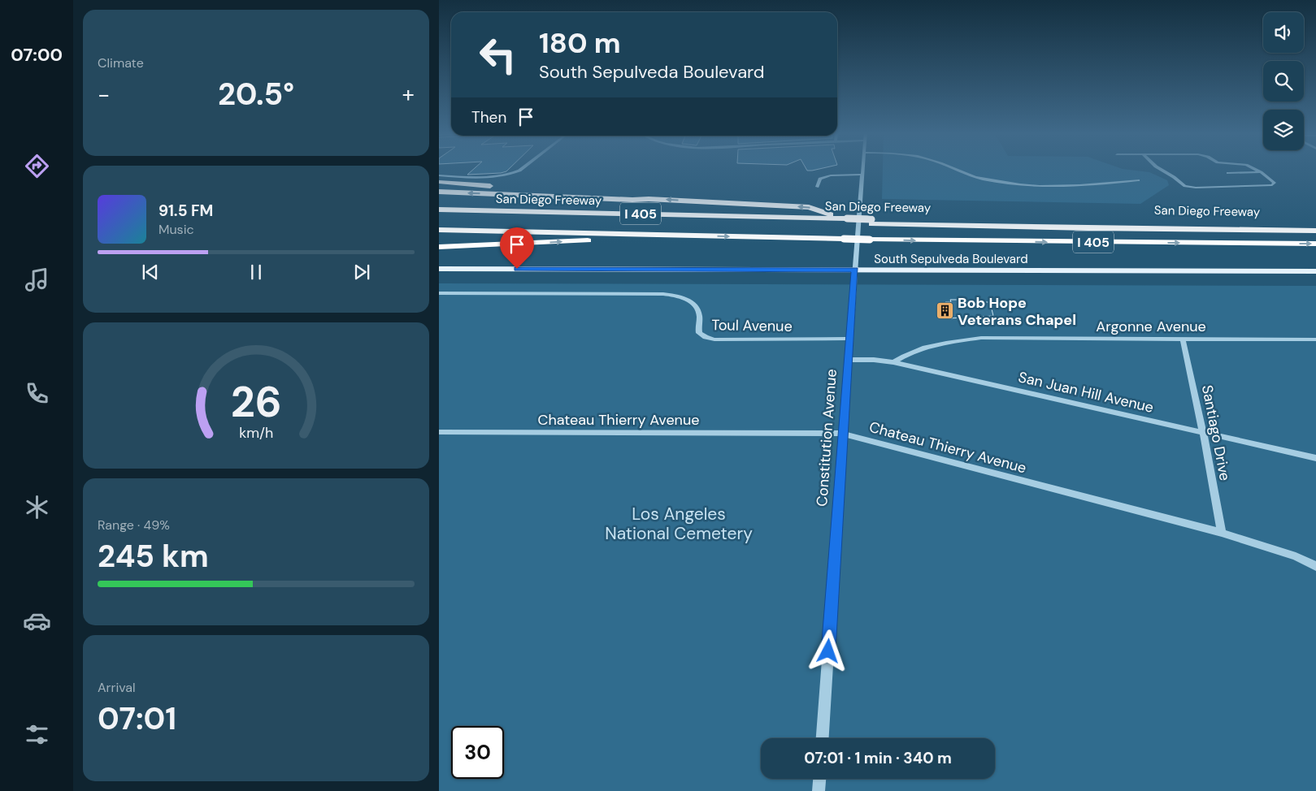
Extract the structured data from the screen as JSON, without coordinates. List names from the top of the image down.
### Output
{
  "streets": {
    "highway": ["San Diego Freeway", "I 405"],
    "main road": ["South Sepulveda Boulevard"],
    "street": [
      "Toul Avenue",
      "Argonne Avenue",
      "San Juan Hill Avenue",
      "Chateau Thierry Avenue",
      "Santiago Drive",
      "Constitution Avenue"
    ]
  },
  "crossings": [
    ["South Sepulveda Boulevard", "Constitution Avenue"],
    ["Toul Avenue", "Constitution Avenue"],
    ["Argonne Avenue", "San Juan Hill Avenue"],
    ["Argonne Avenue", "Santiago Drive"],
    ["San Juan Hill Avenue", "Santiago Drive"],
    ["San Juan Hill Avenue", "Constitution Avenue"],
    ["Chateau Thierry Avenue", "Santiago Drive"],
    ["Chateau Thierry Avenue", "Constitution Avenue"]
  ],
  "parks": ["Los Angeles National Cemetery"],
  "places": {
    "building": ["Bob Hope Veterans Chapel"]
  },
  "page": {
    "tabs": "07:00",
    "tile": [
      "Climate",
      ["Range · 49%", "245 km"],
      ["Arrival", "07:01"]
    ],
    "turn": ["180 m", "South Sepulveda Boulevard"],
    "heat": ["−", "20.5°", "+"],
    "then": "Then",
    "song": ["91.5 FM", "Music"],
    "limit": "30",
    "trip": "07:01 · 1 min · 340 m",
    "gauge": ["26", "km/h"]
  }
}
